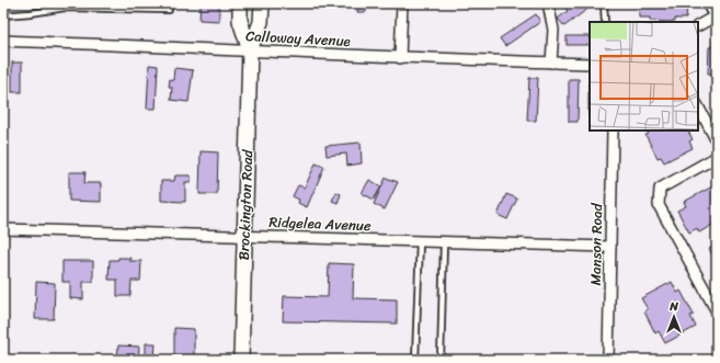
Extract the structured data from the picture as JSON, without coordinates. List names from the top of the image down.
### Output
{
  "streets": {
    "main road": ["Brockington Road"],
    "street": ["Calloway Avenue", "Ridgelea Avenue", "Manson Road"]
  },
  "crossings": [
    ["Calloway Avenue", "Brockington Road"],
    ["Brockington Road", "Ridgelea Avenue"],
    ["Ridgelea Avenue", "Manson Road"]
  ],
  "north": "top"
}
